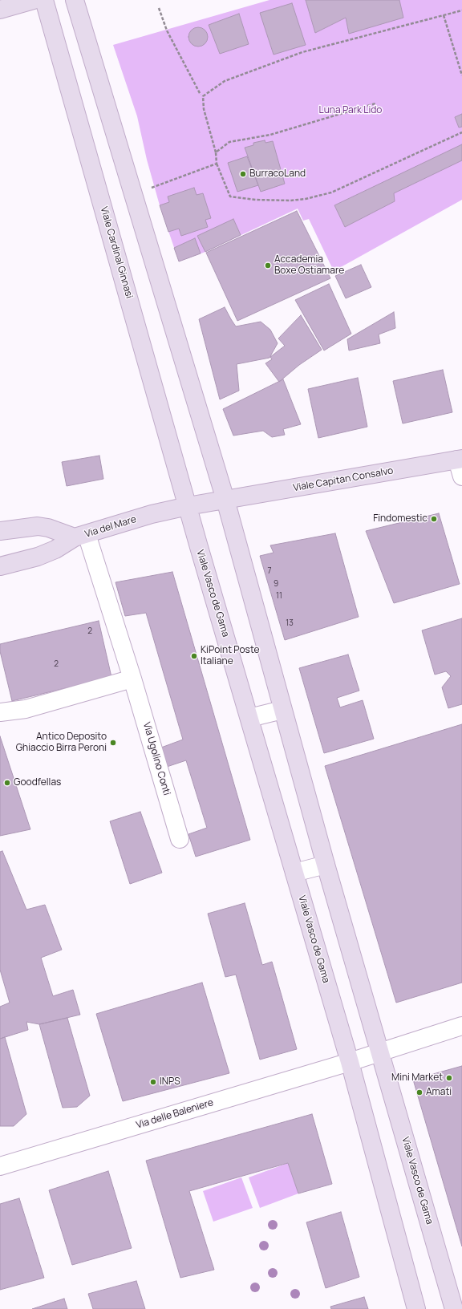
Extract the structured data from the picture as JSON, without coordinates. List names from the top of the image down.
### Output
{
  "streets": {
    "street": [
      "Viale Cardinal Ginnasi",
      "Viale Capitan Consalvo",
      "Via del Mare",
      "Viale Vasco de Gama",
      "Via Ugolino Conti",
      "Via delle Baleniere"
    ]
  },
  "crossings": [
    ["Viale Cardinal Ginnasi", "Via del Mare"],
    ["Viale Cardinal Ginnasi", "Viale Vasco de Gama"],
    ["Viale Capitan Consalvo", "Via del Mare"],
    ["Viale Capitan Consalvo", "Viale Vasco de Gama"],
    ["Via del Mare", "Viale Vasco de Gama"],
    ["Via del Mare", "Via Ugolino Conti"],
    ["Viale Vasco de Gama", "Via delle Baleniere"]
  ],
  "parks": ["Luna Park Lido"],
  "places": [
    "BurracoLand",
    "Accademia Boxe Ostiamare",
    "Findomestic",
    "KiPoint Poste Italiane",
    "Antico Deposito Ghiaccio Birra Peroni",
    "Goodfellas",
    "Mini Market",
    "INPS",
    "Amati"
  ],
  "house_numbers": [
    "7",
    "9",
    "11",
    "13",
    "2",
    "2"
  ]
}
